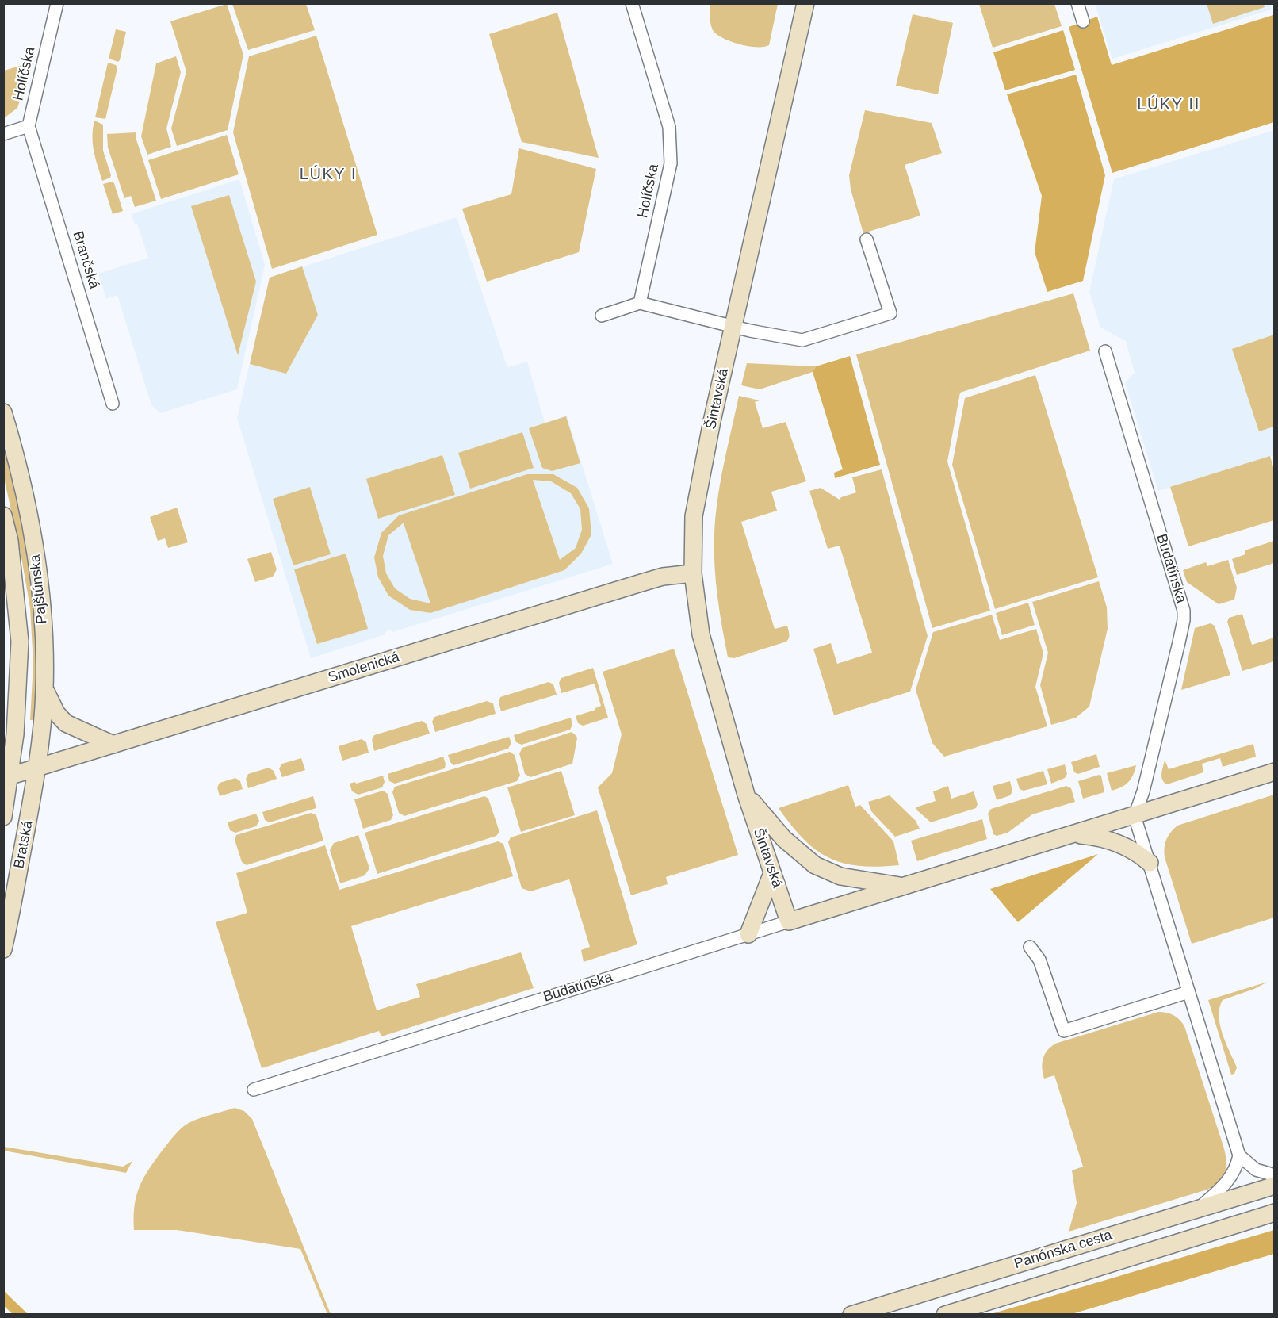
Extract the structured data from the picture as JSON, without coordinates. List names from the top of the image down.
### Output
{
  "streets": {
    "street": [
      "Holíčska",
      "Brančská",
      "Šintavská",
      "Budatínska",
      "Pajštúnska",
      "Smolenická",
      "Bratská",
      "Panónska cesta"
    ]
  },
  "crossings": [
    ["Holíčska", "Brančská"],
    ["Šintavská", "Budatínska"],
    ["Šintavská", "Smolenická"],
    ["Pajštúnska", "Smolenická"],
    ["Pajštúnska", "Bratská"],
    ["Smolenická", "Bratská"]
  ],
  "districts": ["LÚKY II", "LÚKY I"]
}
